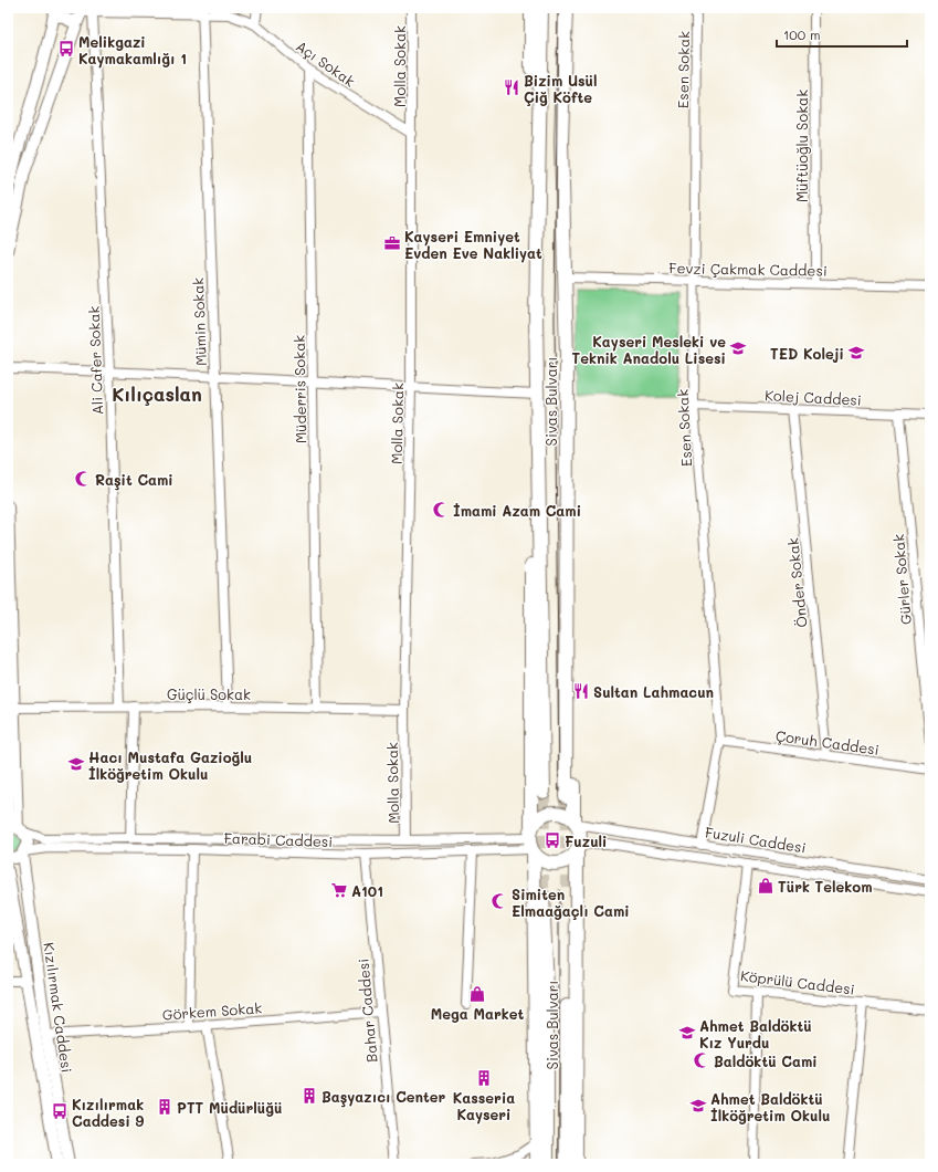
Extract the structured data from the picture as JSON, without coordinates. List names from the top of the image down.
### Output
{
  "streets": {
    "highway": ["Sivas Bulvarı"],
    "main road": ["Kızılırmak Caddesi"],
    "street": [
      "Açı Sokak",
      "Molla Sokak",
      "Esen Sokak",
      "Müftüoğlu Sokak",
      "Fevzi Çakmak Caddesi",
      "Mümin Sokak",
      "Ali Cafer Sokak",
      "Müderris Sokak",
      "Kolej Caddesi",
      "Gürler Sokak",
      "Önder Sokak",
      "Güçlü Sokak",
      "Çoruh Caddesi",
      "Farabi Caddesi",
      "Fuzuli Caddesi",
      "Köprülü Caddesi",
      "Görkem Sokak",
      "Bahar Caddesi"
    ]
  },
  "crossings": [
    ["Açı Sokak", "Molla Sokak"],
    ["Açı Sokak", "Mümin Sokak"],
    ["Açı Sokak", "Ali Cafer Sokak"],
    ["Açı Sokak", "Müderris Sokak"],
    ["Molla Sokak", "Güçlü Sokak"],
    ["Molla Sokak", "Farabi Caddesi"],
    ["Esen Sokak", "Fevzi Çakmak Caddesi"],
    ["Esen Sokak", "Kolej Caddesi"],
    ["Esen Sokak", "Çoruh Caddesi"],
    ["Esen Sokak", "Fuzuli Caddesi"],
    ["Müftüoğlu Sokak", "Fevzi Çakmak Caddesi"],
    ["Fevzi Çakmak Caddesi", "Sivas Bulvarı"],
    ["Mümin Sokak", "Güçlü Sokak"],
    ["Ali Cafer Sokak", "Güçlü Sokak"],
    ["Müderris Sokak", "Güçlü Sokak"],
    ["Kolej Caddesi", "Gürler Sokak"],
    ["Kolej Caddesi", "Önder Sokak"],
    ["Önder Sokak", "Çoruh Caddesi"],
    ["Farabi Caddesi", "Fuzuli Caddesi"],
    ["Farabi Caddesi", "Kızılırmak Caddesi"],
    ["Farabi Caddesi", "Bahar Caddesi"],
    ["Fuzuli Caddesi", "Köprülü Caddesi"],
    ["Kızılırmak Caddesi", "Görkem Sokak"],
    ["Görkem Sokak", "Bahar Caddesi"]
  ],
  "districts": ["Kılıçaslan"],
  "places": {
    "bus stop": ["Melikgazi Kaymakamlığı 1", "Fuzuli", "Kızılırmak Caddesi 9"],
    "restaurant": ["Bizim Usül Çiğ Köfte", "Sultan Lahmacun"],
    "office": ["Kayseri Emniyet Evden Eve Nakliyat"],
    "school or university": [
      "Kayseri Mesleki ve Teknik Anadolu Lisesi",
      "TED Koleji",
      "Hacı Mustafa Gazioğlu İlköğretim Okulu",
      "Ahmet Baldöktü Kız Yurdu",
      "Ahmet Baldöktü İlköğretim Okulu"
    ],
    "mosque": [
      "Raşit Cami",
      "İmami Azam Cami",
      "Simiten Elmaağaçlı Cami",
      "Baldöktü Cami"
    ],
    "shop": ["Türk Telekom", "Mega Market"],
    "supermarket": ["A101"],
    "building": ["Kasseria Kayseri", "Başyazıcı Center", "PTT Müdürlüğü"]
  },
  "scale_bar": "100 m"
}
